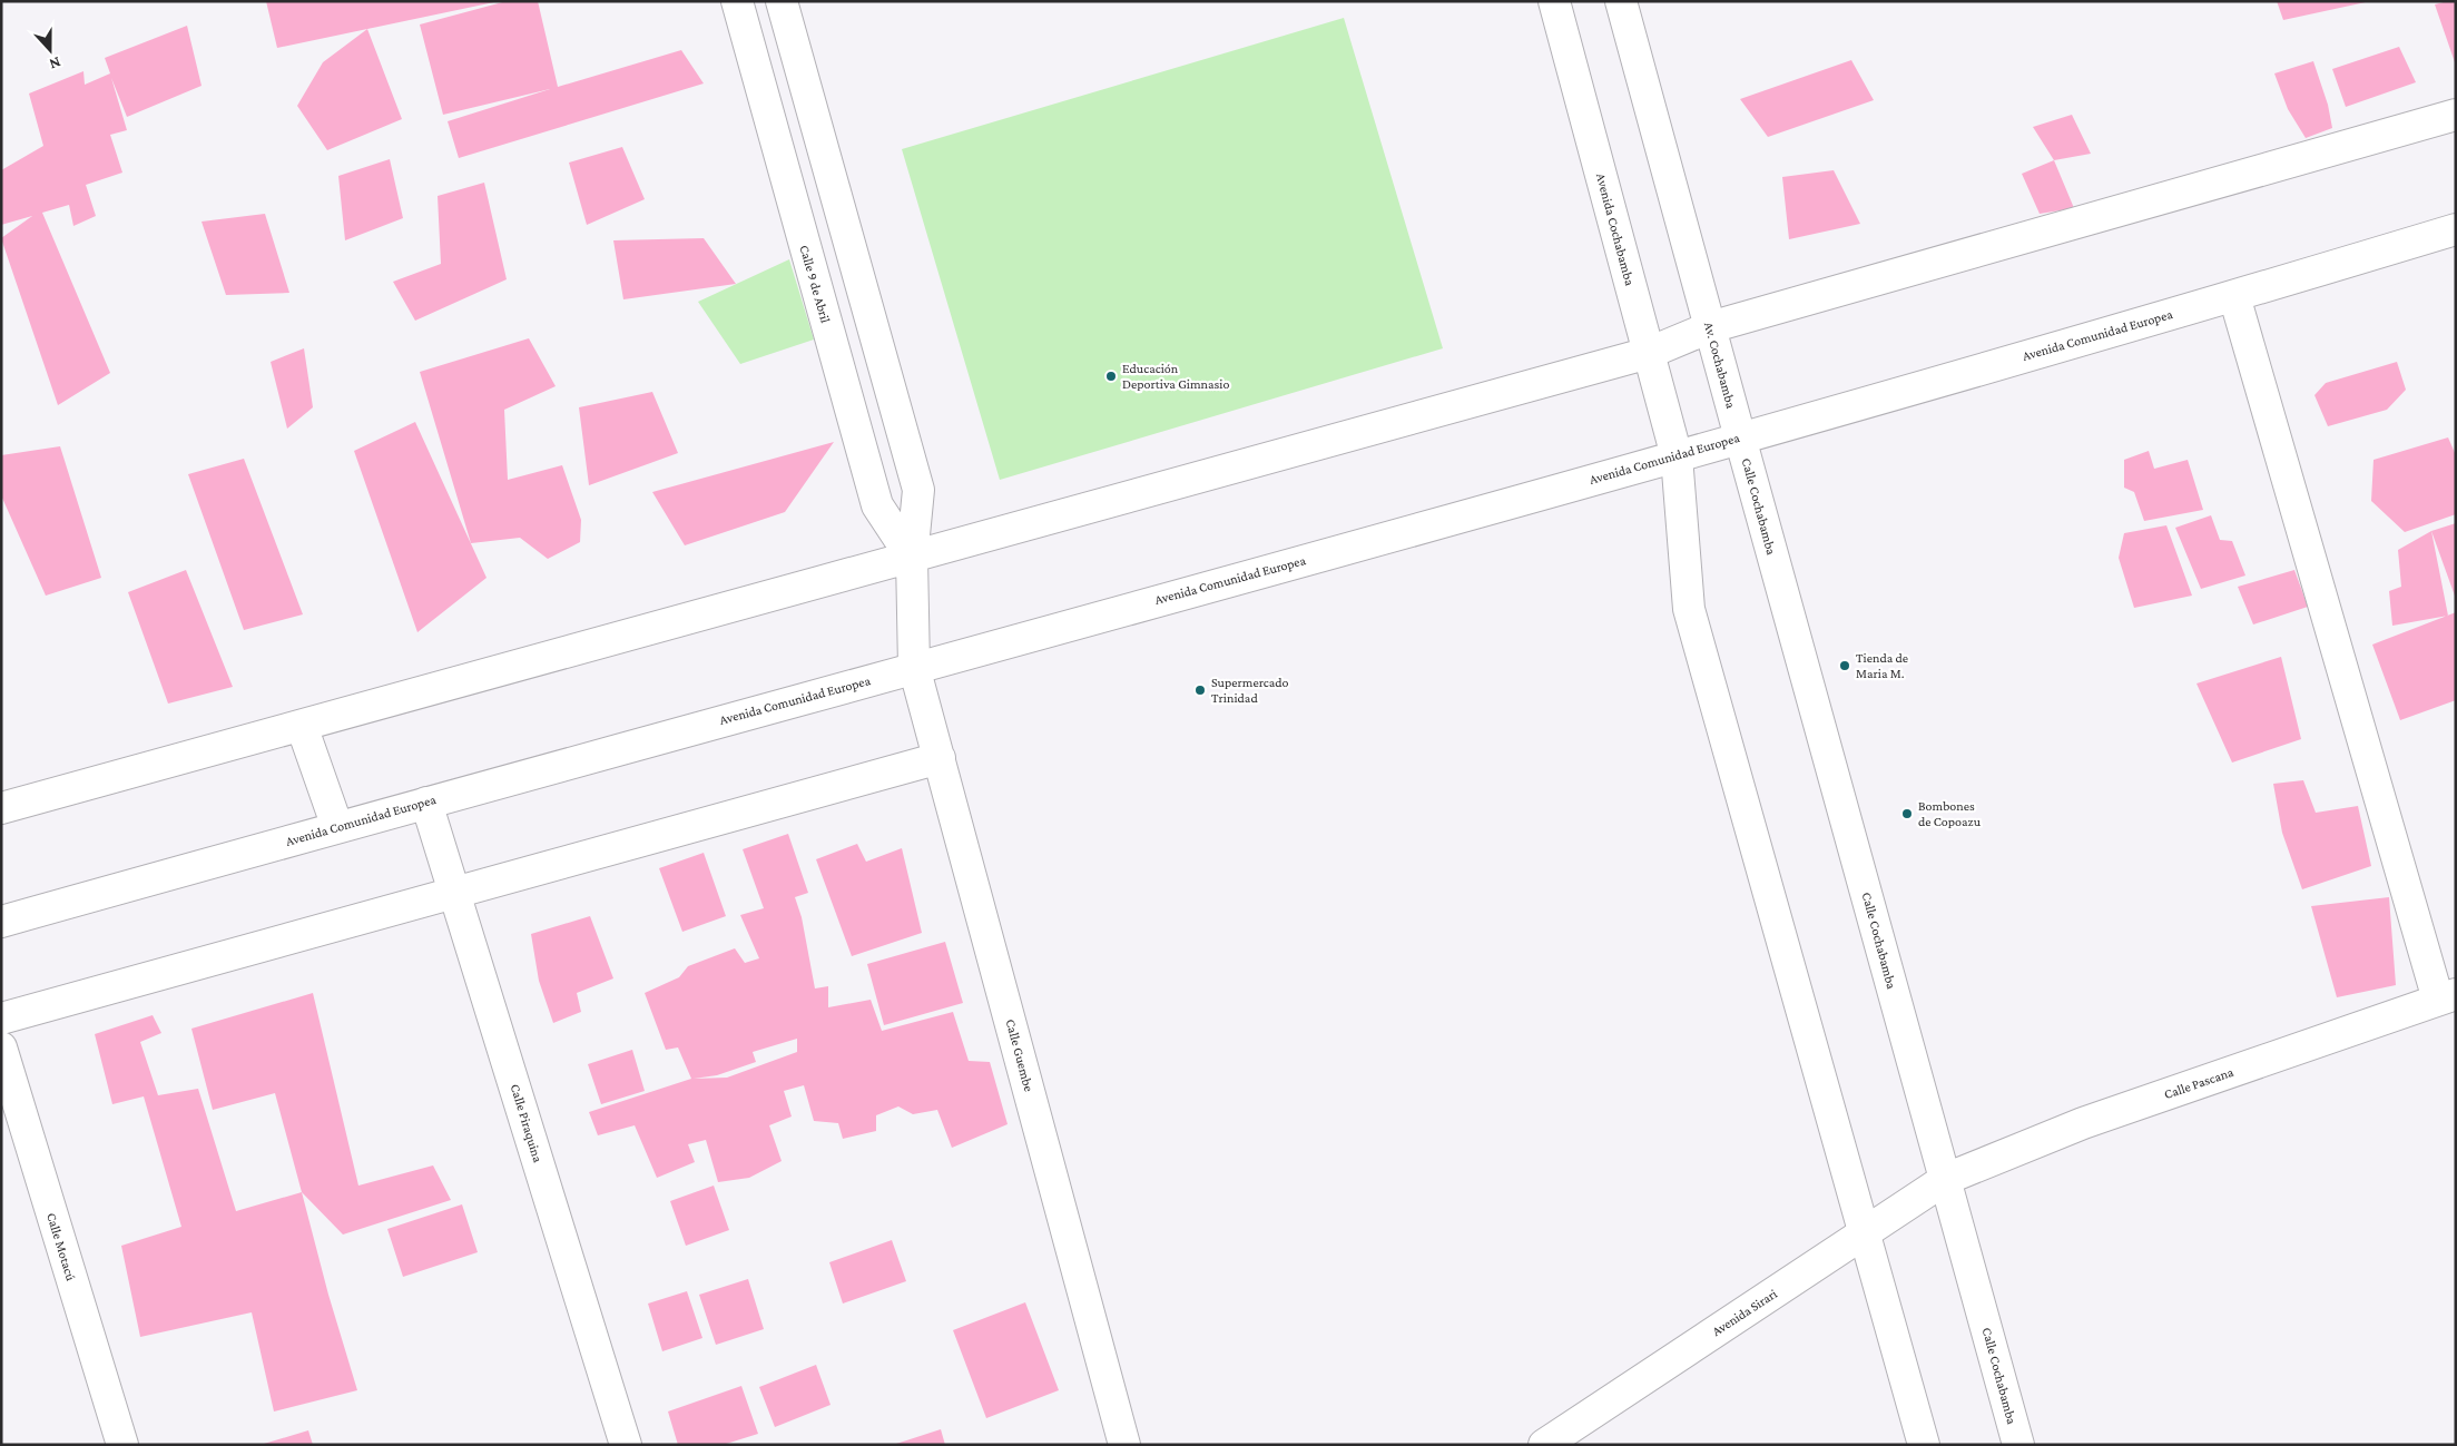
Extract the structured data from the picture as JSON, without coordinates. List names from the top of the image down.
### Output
{
  "streets": {
    "main road": [
      "Avenida Cochabamba",
      "Calle 9 de Abril",
      "Avenida Comunidad Europea",
      "Av. Cochabamba",
      "Calle Cochabamba",
      "Calle Guembe",
      "Calle Pascana",
      "Calle Piraquina",
      "Calle Motacú",
      "Avenida Sirari"
    ]
  },
  "crossings": [
    ["Avenida Cochabamba", "Avenida Comunidad Europea"],
    ["Avenida Comunidad Europea", "Av. Cochabamba"],
    ["Avenida Comunidad Europea", "Calle Cochabamba"],
    ["Avenida Comunidad Europea", "Calle Guembe"],
    ["Avenida Comunidad Europea", "Calle Piraquina"],
    ["Av. Cochabamba", "Calle Cochabamba"],
    ["Calle Cochabamba", "Calle Pascana"],
    ["Calle Cochabamba", "Avenida Sirari"],
    ["Calle Pascana", "Avenida Sirari"]
  ],
  "places": [
    "Educación Deportiva Gimnasio",
    "Tienda de Maria M.",
    "Supermercado Trinidad",
    "Bombones de Copoazu"
  ],
  "north": "bottom"
}
